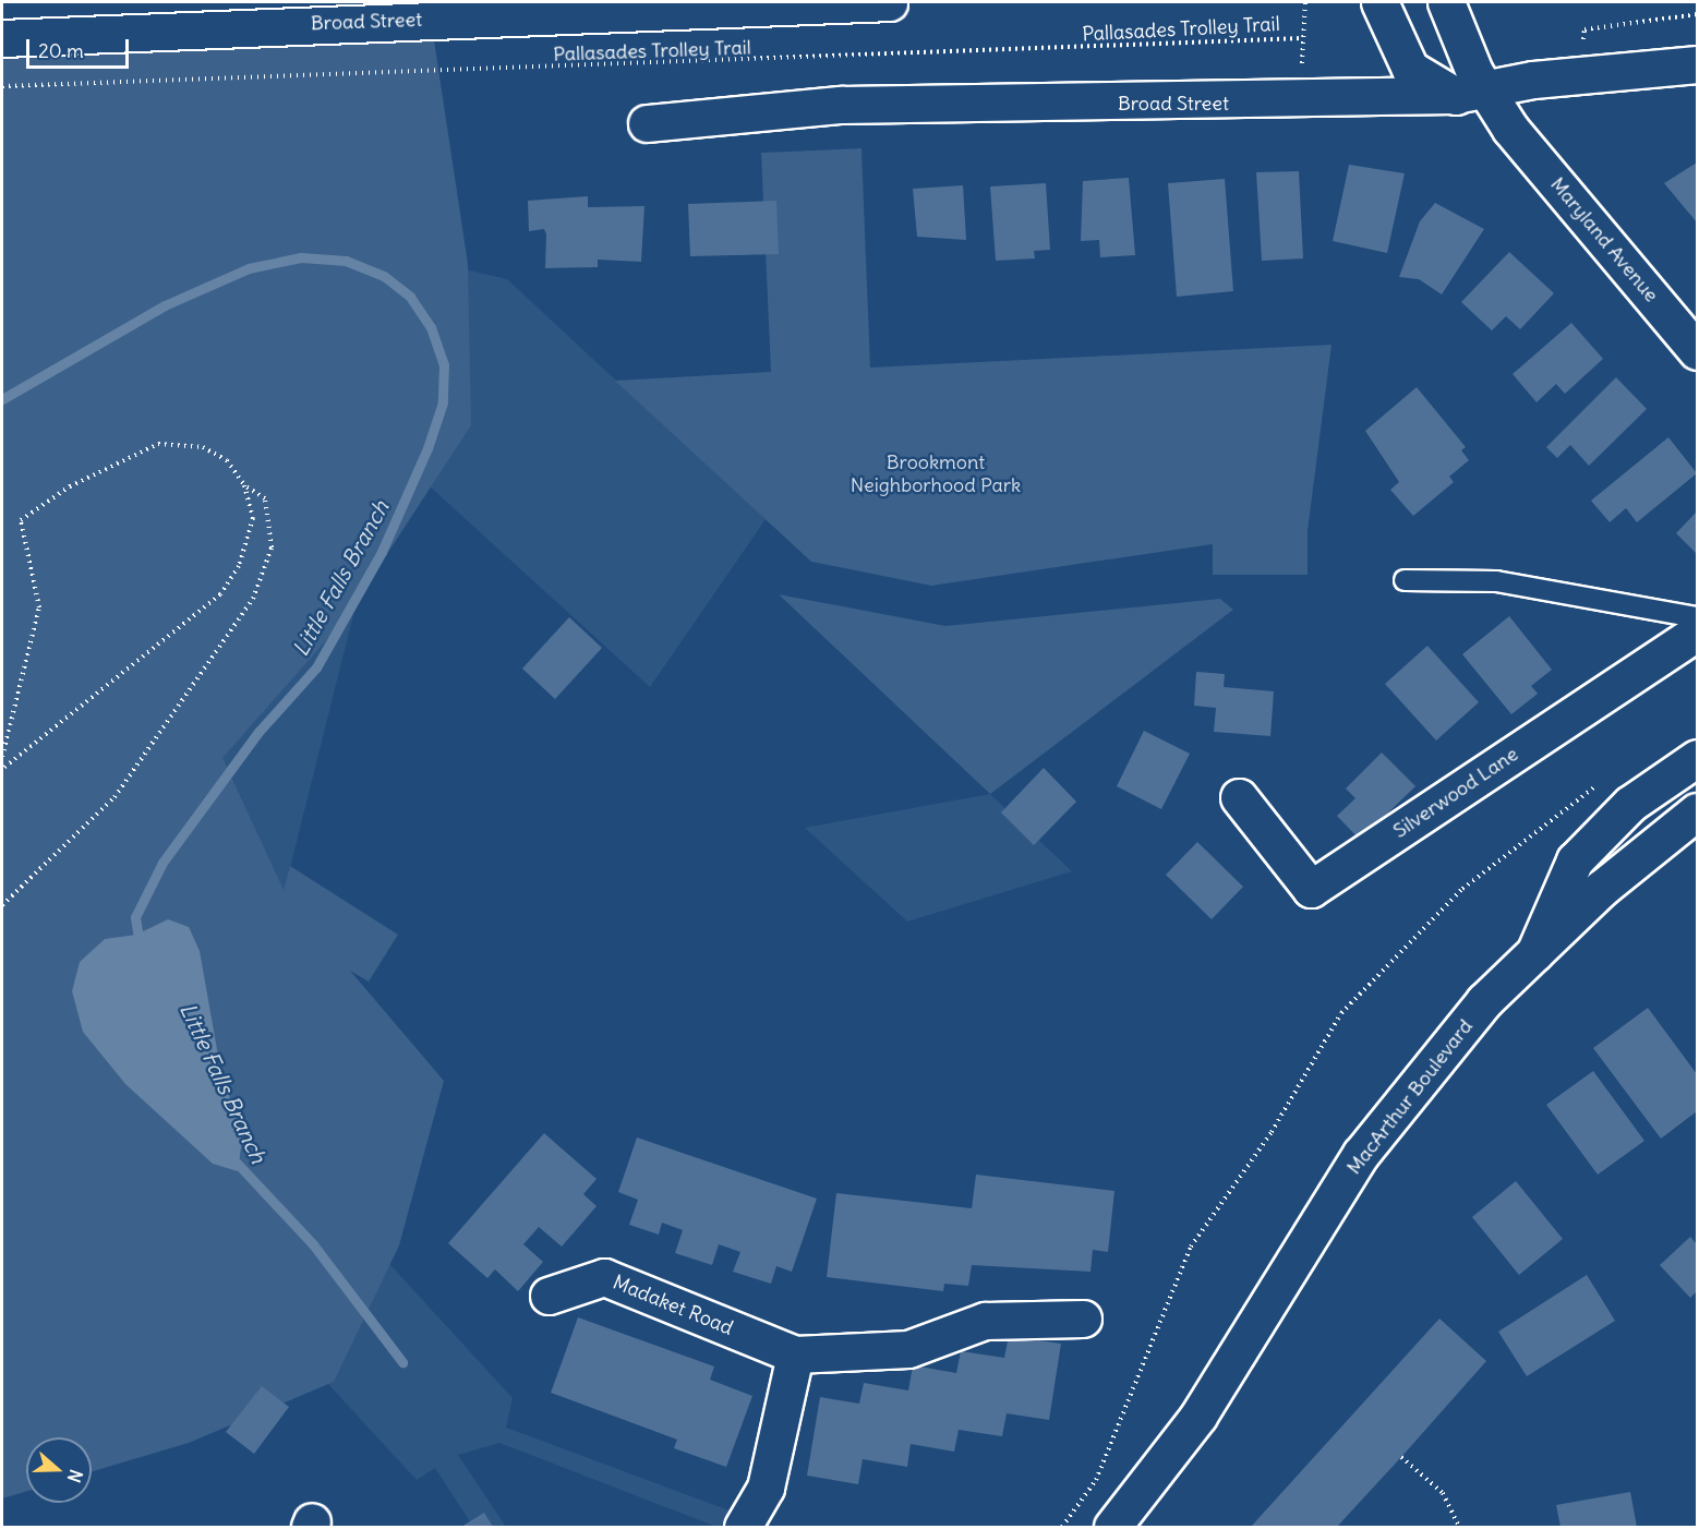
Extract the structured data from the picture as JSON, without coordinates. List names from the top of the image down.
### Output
{
  "streets": {
    "street": [
      "Broad Street",
      "Maryland Avenue",
      "Silverwood Lane",
      "MacArthur Boulevard",
      "Madaket Road"
    ],
    "path": ["Pallasades Trolley Trail"]
  },
  "crossings": [
    ["Broad Street", "Maryland Avenue"]
  ],
  "water": ["Little Falls Branch"],
  "parks": ["Brookmont Neighborhood Park"],
  "scale_bar": "20 m",
  "north": "right"
}
